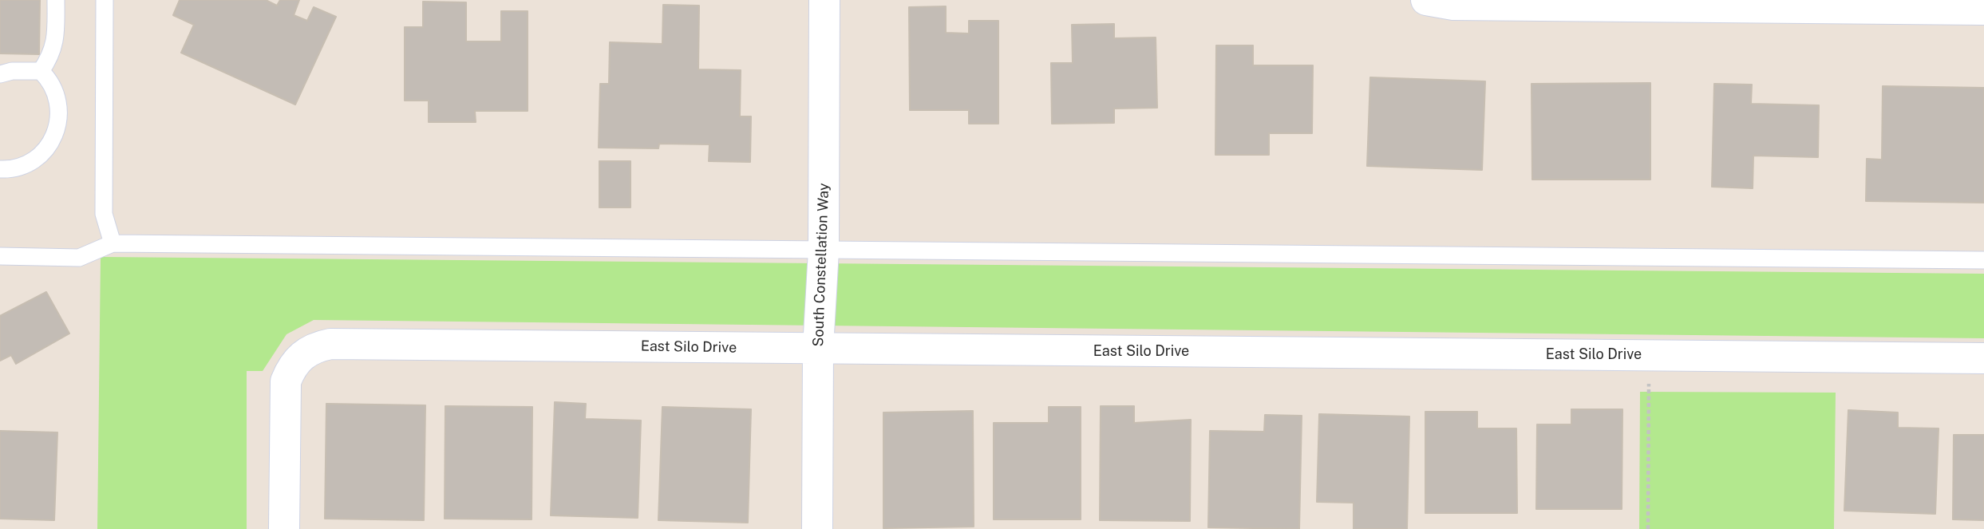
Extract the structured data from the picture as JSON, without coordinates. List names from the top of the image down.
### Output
{
  "streets": {
    "street": ["South Constellation Way", "East Silo Drive"]
  },
  "crossings": [
    ["South Constellation Way", "East Silo Drive"]
  ]
}
